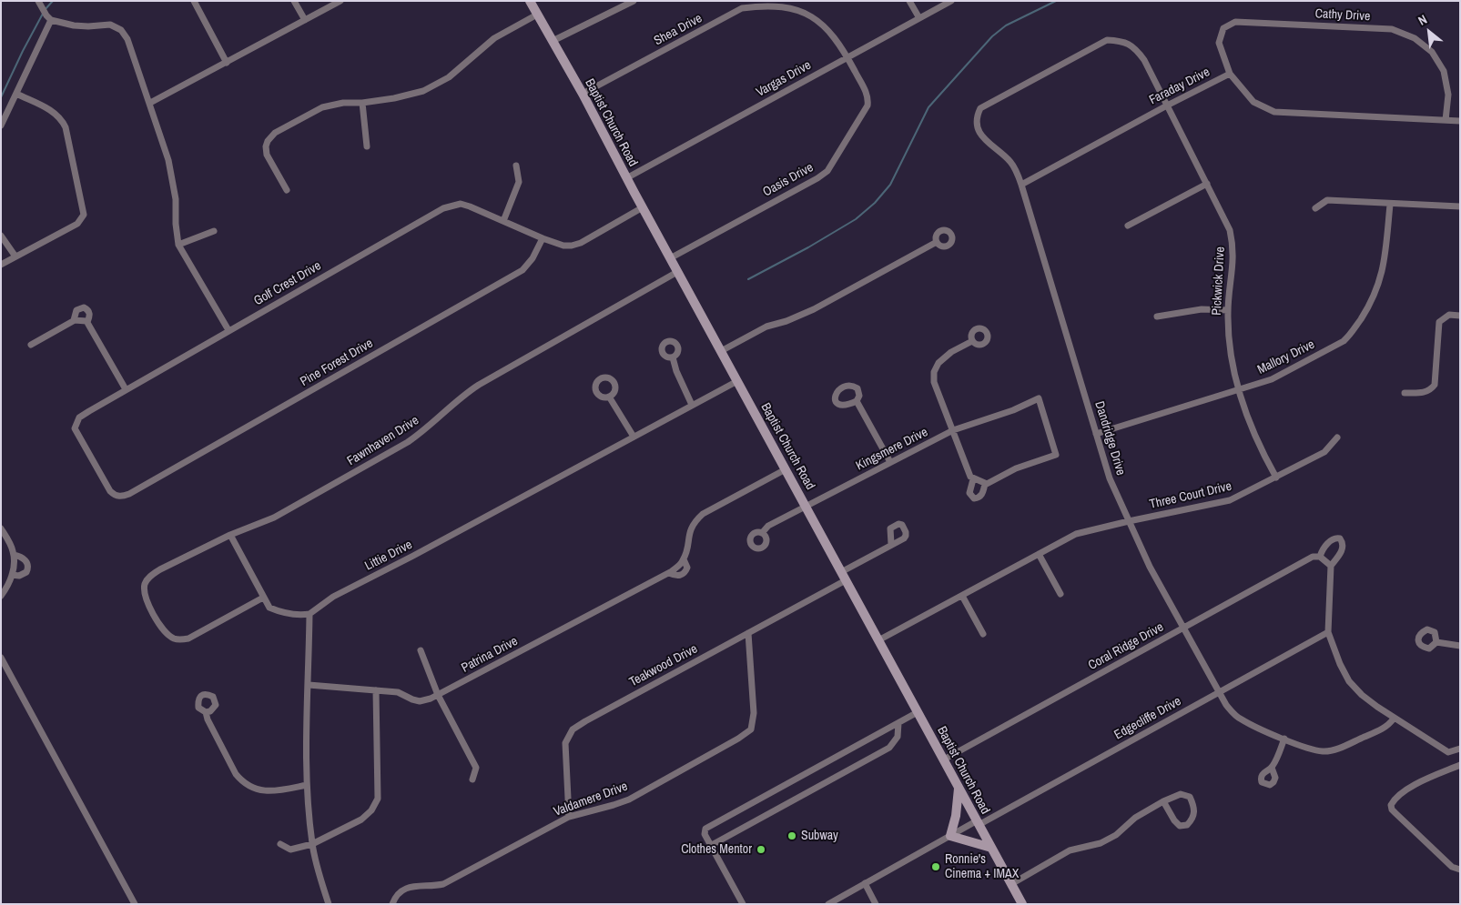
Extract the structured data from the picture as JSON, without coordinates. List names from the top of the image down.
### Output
{
  "streets": {
    "street": [
      "Cathy Drive",
      "Shea Drive",
      "Vargas Drive",
      "Faraday Drive",
      "Baptist Church Road",
      "Oasis Drive",
      "Pickwick Drive",
      "Golf Crest Drive",
      "Mallory Drive",
      "Pine Forest Drive",
      "Dandridge Drive",
      "Fawnhaven Drive",
      "Kingsmere Drive",
      "Three Court Drive",
      "Littie Drive",
      "Coral Ridge Drive",
      "Patrina Drive",
      "Teakwood Drive",
      "Edgecliffe Drive",
      "Valdamere Drive"
    ]
  },
  "crossings": [
    ["Cathy Drive", "Faraday Drive"],
    ["Shea Drive", "Vargas Drive"],
    ["Shea Drive", "Baptist Church Road"],
    ["Shea Drive", "Oasis Drive"],
    ["Vargas Drive", "Baptist Church Road"],
    ["Vargas Drive", "Oasis Drive"],
    ["Faraday Drive", "Pickwick Drive"],
    ["Faraday Drive", "Dandridge Drive"],
    ["Baptist Church Road", "Oasis Drive"],
    ["Baptist Church Road", "Golf Crest Drive"],
    ["Baptist Church Road", "Fawnhaven Drive"],
    ["Baptist Church Road", "Kingsmere Drive"],
    ["Baptist Church Road", "Three Court Drive"],
    ["Baptist Church Road", "Littie Drive"],
    ["Baptist Church Road", "Coral Ridge Drive"],
    ["Baptist Church Road", "Patrina Drive"],
    ["Baptist Church Road", "Teakwood Drive"],
    ["Baptist Church Road", "Edgecliffe Drive"],
    ["Pickwick Drive", "Mallory Drive"],
    ["Pickwick Drive", "Dandridge Drive"],
    ["Pickwick Drive", "Three Court Drive"],
    ["Golf Crest Drive", "Pine Forest Drive"],
    ["Mallory Drive", "Dandridge Drive"],
    ["Dandridge Drive", "Three Court Drive"],
    ["Dandridge Drive", "Coral Ridge Drive"],
    ["Dandridge Drive", "Edgecliffe Drive"],
    ["Teakwood Drive", "Valdamere Drive"]
  ],
  "places": ["Subway", "Clothes Mentor", "Ronnie's Cinema + IMAX"],
  "north": "top left"
}
